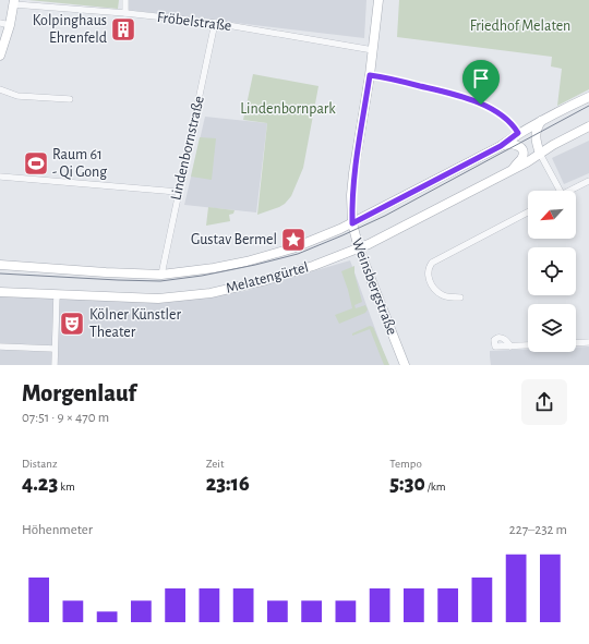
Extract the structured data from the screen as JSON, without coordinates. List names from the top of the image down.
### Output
{
  "streets": {
    "main road": ["Melatengürtel", "Weinsbergstraße"],
    "street": ["Fröbelstraße", "Lindenbornstraße"]
  },
  "crossings": [
    ["Fröbelstraße", "Lindenbornstraße"],
    ["Fröbelstraße", "Weinsbergstraße"],
    ["Lindenbornstraße", "Melatengürtel"],
    ["Melatengürtel", "Weinsbergstraße"]
  ],
  "parks": ["Friedhof Melaten", "Lindenbornpark"],
  "places": {
    "building": ["Kolpinghaus Ehrenfeld"],
    "sports": ["Raum 61 - Qi Gong"],
    "place": ["Gustav Bermel"],
    "theatre": ["Kölner Künstler Theater"]
  },
  "north": "bottom left",
  "page": {
    "heading": ["Morgenlauf", "07:51 · 9 × 470 m"],
    "stats": [
      ["Distanz", "4.23 km"],
      ["Zeit", "23:16"],
      ["Tempo", "5:30 /km"]
    ],
    "chart": ["Höhenmeter", "227–232 m"]
  }
}
